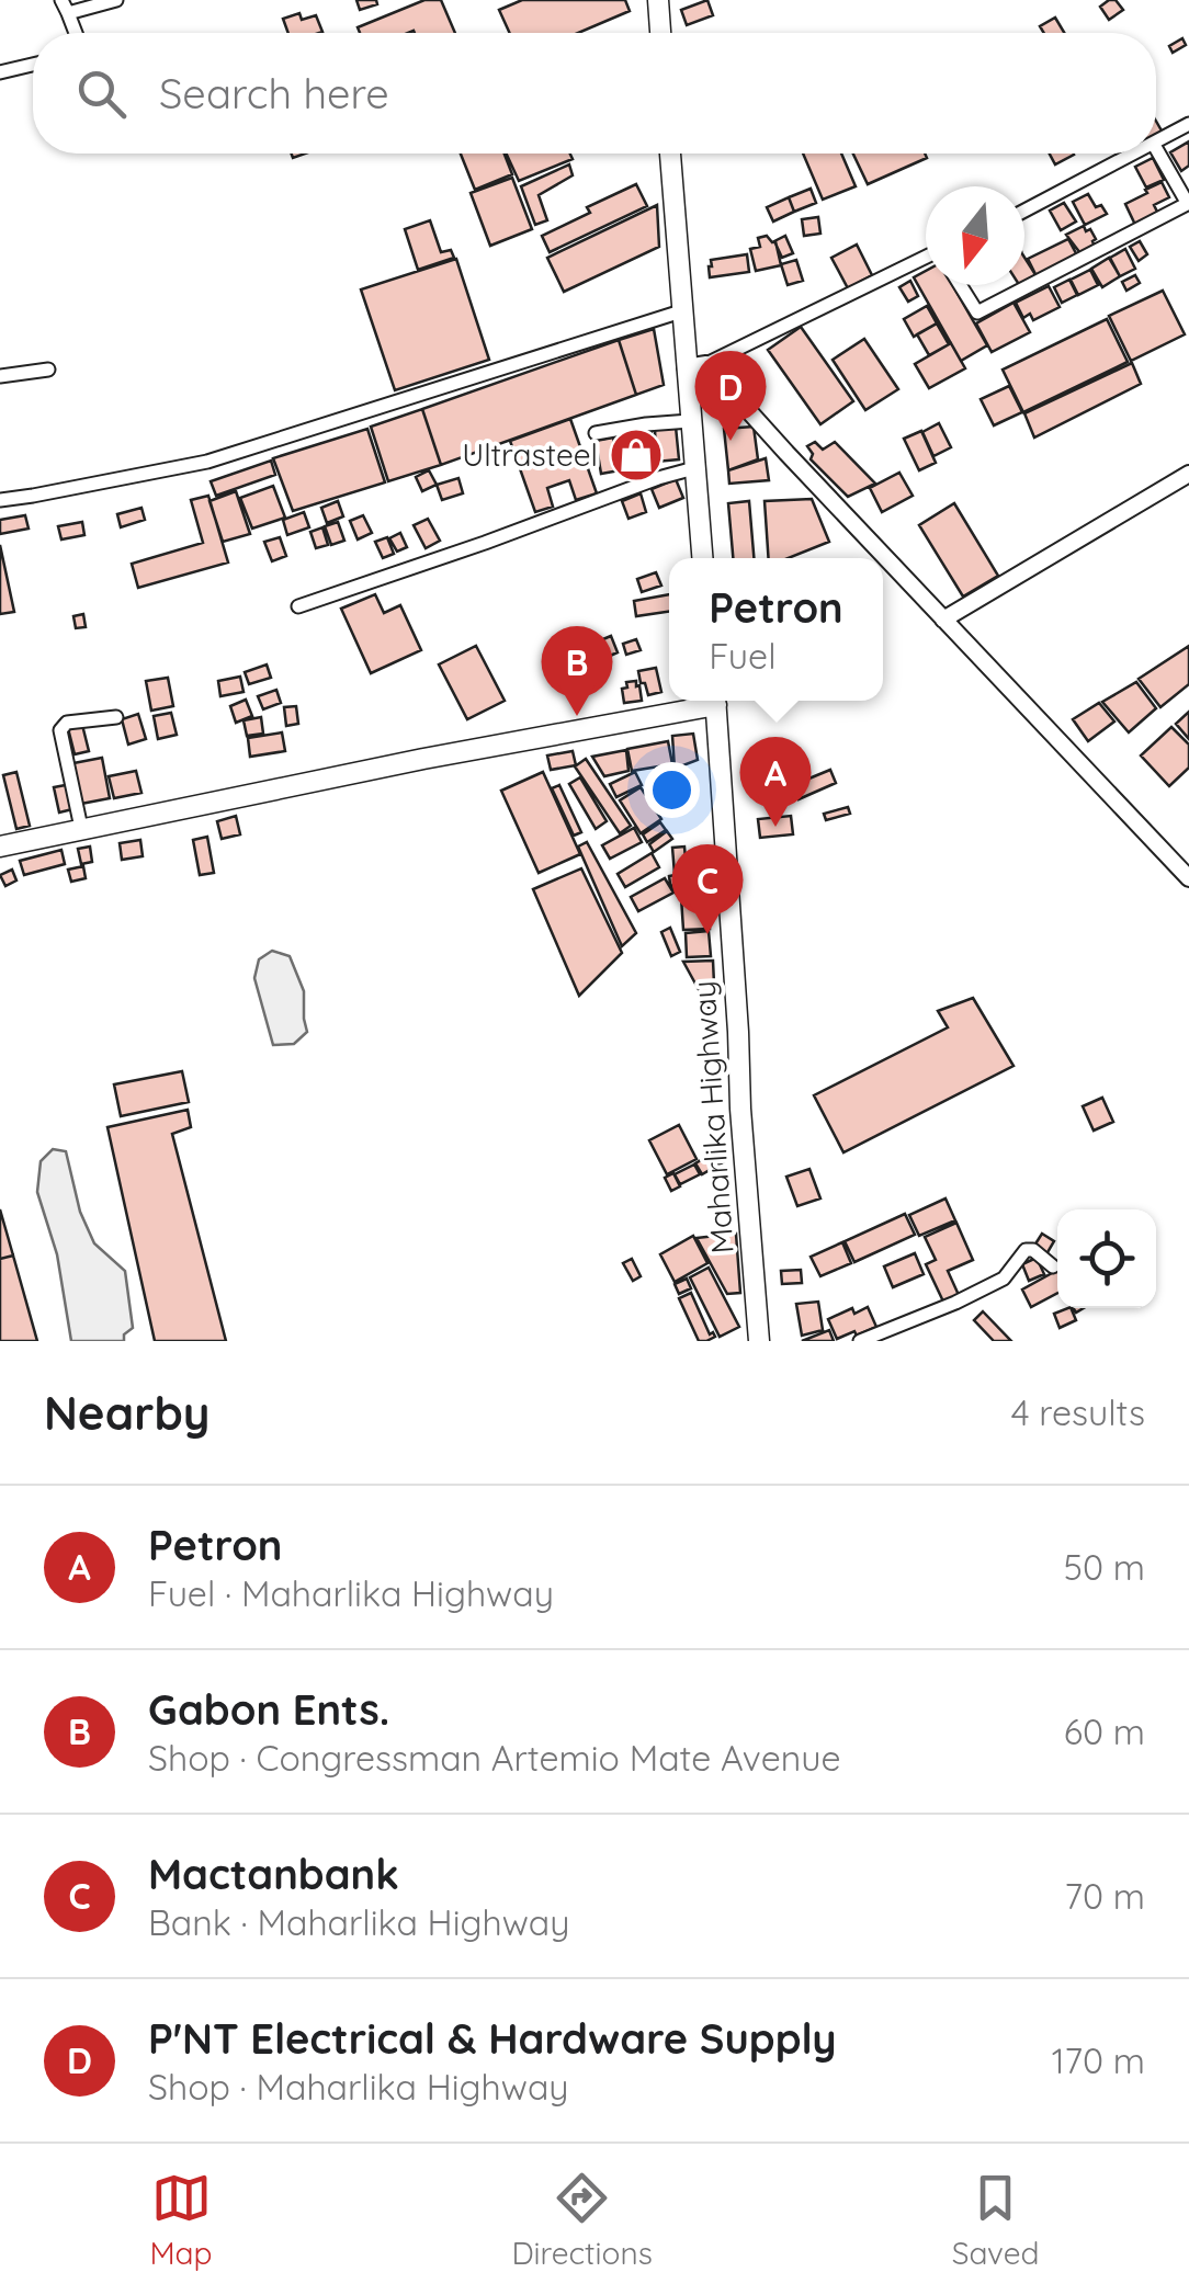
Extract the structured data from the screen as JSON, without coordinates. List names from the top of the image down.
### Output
{
  "streets": {
    "main road": ["Maharlika Highway"]
  },
  "places": {
    "shop": ["Ultrasteel"]
  },
  "north": "bottom",
  "page": {
    "search": "Search here",
    "pins": [
      "D",
      "B",
      "A",
      "C"
    ],
    "popup": ["Petron", "Fuel"],
    "heading": ["Nearby", "4 results"],
    "list": [
      {
        "mark": "A",
        "name": "Petron",
        "note": "Fuel · Maharlika Highway",
        "value": "50 m"
      },
      {
        "mark": "B",
        "name": "Gabon Ents.",
        "note": "Shop · Congressman Artemio Mate Avenue",
        "value": "60 m"
      },
      {
        "mark": "C",
        "name": "Mactanbank",
        "note": "Bank · Maharlika Highway",
        "value": "70 m"
      },
      {
        "mark": "D",
        "name": "P'NT Electrical & Hardware Supply",
        "note": "Shop · Maharlika Highway",
        "value": "170 m"
      }
    ],
    "nav": ["Map", "Directions", "Saved"]
  }
}
